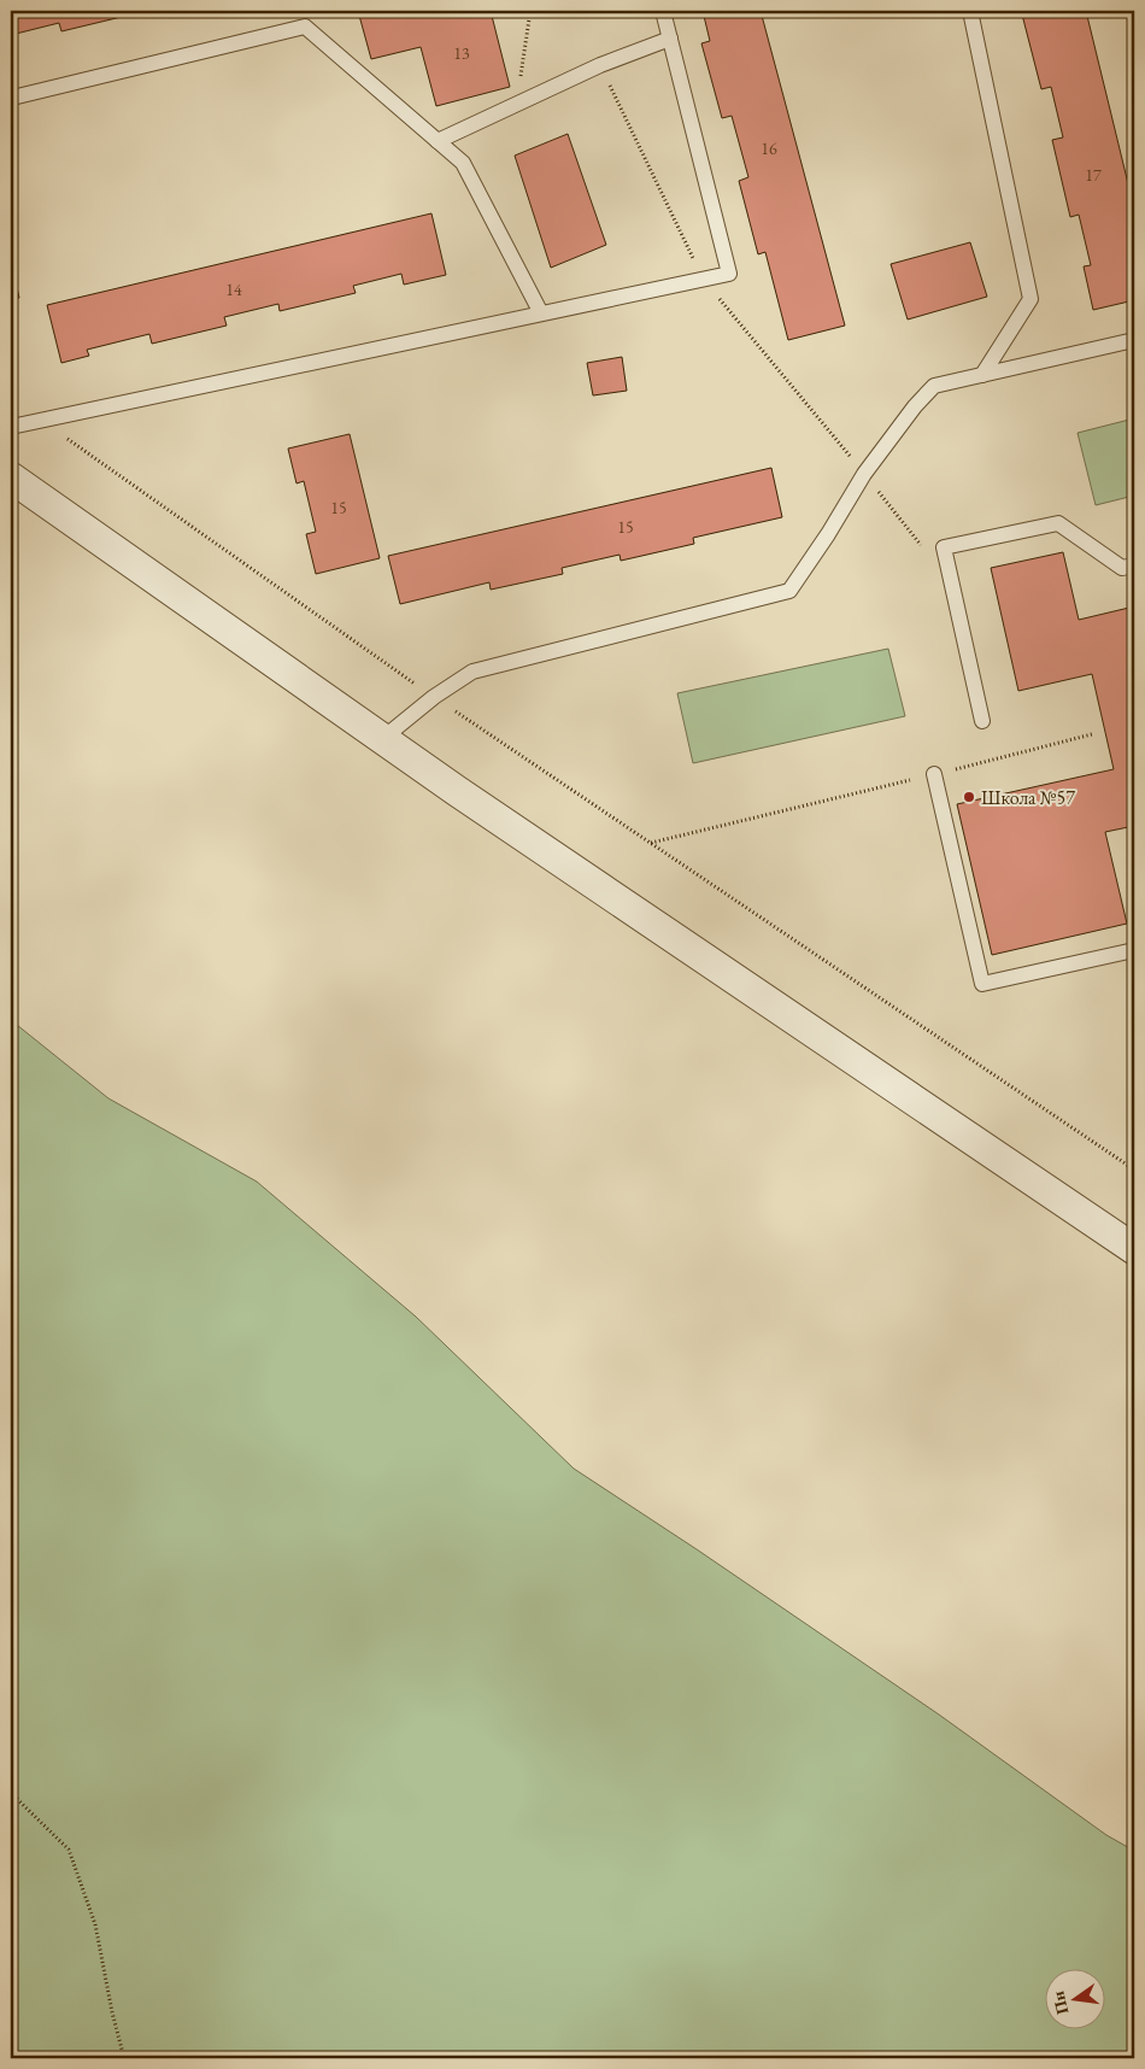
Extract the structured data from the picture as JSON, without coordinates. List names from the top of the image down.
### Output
{
  "places": ["Школа №57"],
  "house_numbers": [
    "13",
    "16",
    "17",
    "14",
    "15",
    "15"
  ],
  "north": "left"
}
